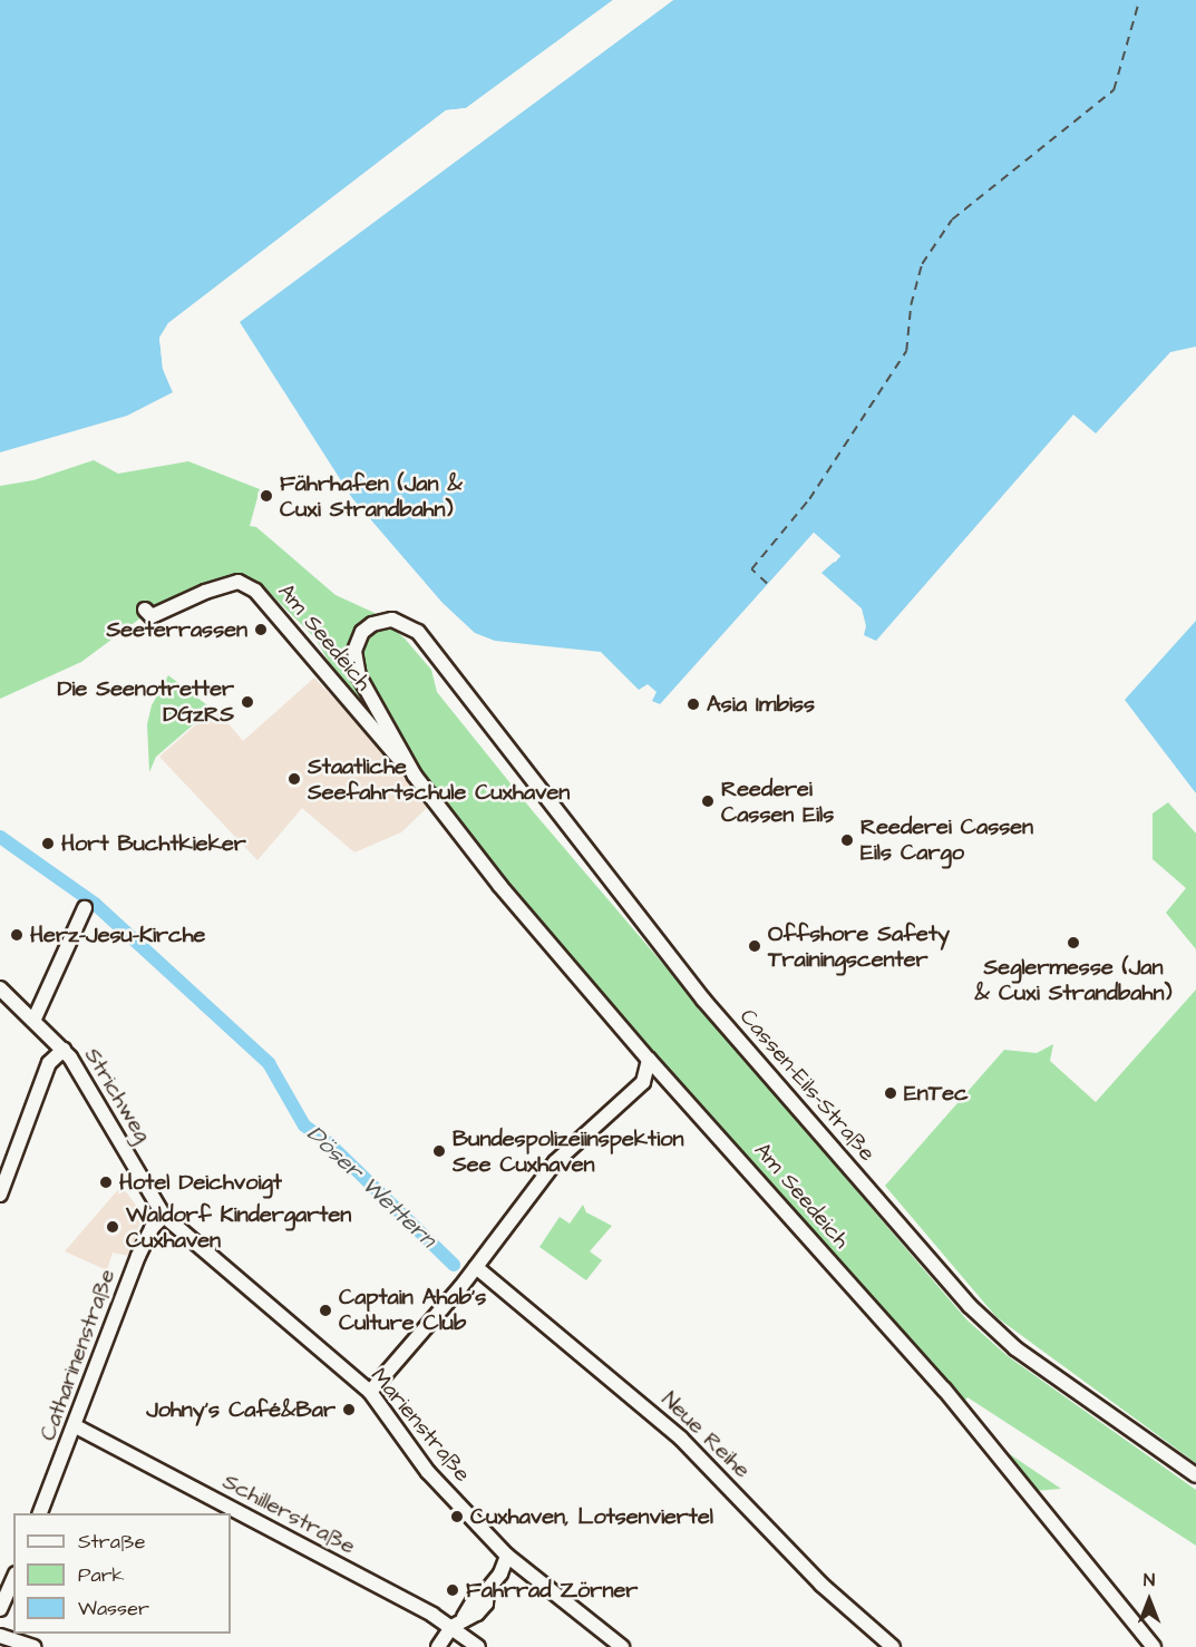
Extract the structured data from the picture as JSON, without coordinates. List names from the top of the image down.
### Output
{
  "streets": {
    "street": [
      "Am Seedeich",
      "Cassen-Eils-Straße",
      "Strichweg",
      "Catharinenstraße",
      "Marienstraße",
      "Neue Reihe",
      "Schillerstraße"
    ]
  },
  "crossings": [
    ["Am Seedeich", "Cassen-Eils-Straße"],
    ["Strichweg", "Marienstraße"],
    ["Catharinenstraße", "Marienstraße"],
    ["Catharinenstraße", "Schillerstraße"]
  ],
  "water": ["Döser Wettern"],
  "places": [
    "Fährhafen (Jan & Cuxi Strandbahn)",
    "Seeterrassen",
    "Die Seenotretter DGzRS",
    "Asia Imbiss",
    "Staatliche Seefahrtschule Cuxhaven",
    "Reederei Cassen Eils",
    "Reederei Cassen Eils Cargo",
    "Hort Buchtkieker",
    "Herz-Jesu-Kirche",
    "Seglermesse (Jan & Cuxi Strandbahn)",
    "Offshore Safety Trainingscenter",
    "EnTec",
    "Bundespolizeiinspektion See Cuxhaven",
    "Hotel Deichvoigt",
    "Waldorf Kindergarten Cuxhaven",
    "Captain Ahab’s Culture Club",
    "Johny's Café&Bar",
    "Cuxhaven, Lotsenviertel",
    "Fahrrad Zörner"
  ],
  "legend": ["Straße", "Park", "Wasser"],
  "north": "top"
}
